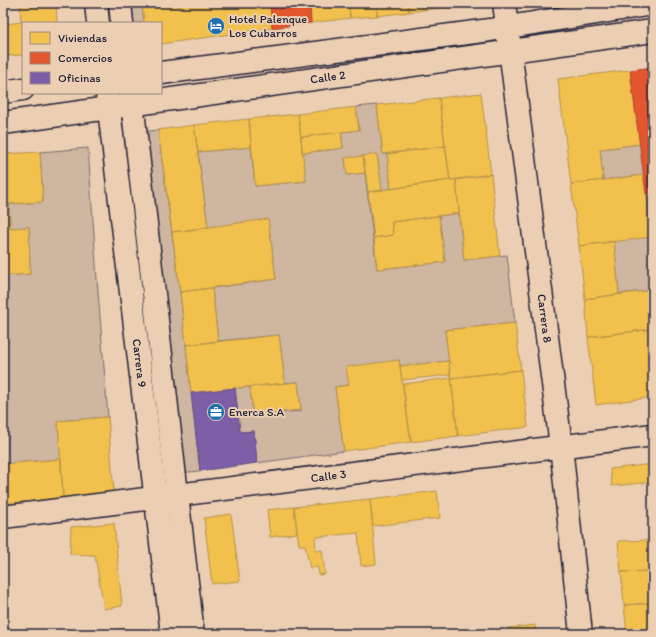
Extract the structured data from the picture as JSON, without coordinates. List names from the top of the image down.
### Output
{
  "streets": {
    "street": [
      "Calle 2",
      "Carrera 8",
      "Carrera 9",
      "Calle 3"
    ]
  },
  "crossings": [
    ["Calle 2", "Carrera 8"],
    ["Calle 2", "Carrera 9"],
    ["Carrera 8", "Calle 3"],
    ["Carrera 9", "Calle 3"]
  ],
  "places": {
    "hotel": ["Hotel Palenque Los Cubarros"],
    "office": ["Enerca S.A"]
  },
  "legend": ["Viviendas", "Comercios", "Oficinas"]
}
